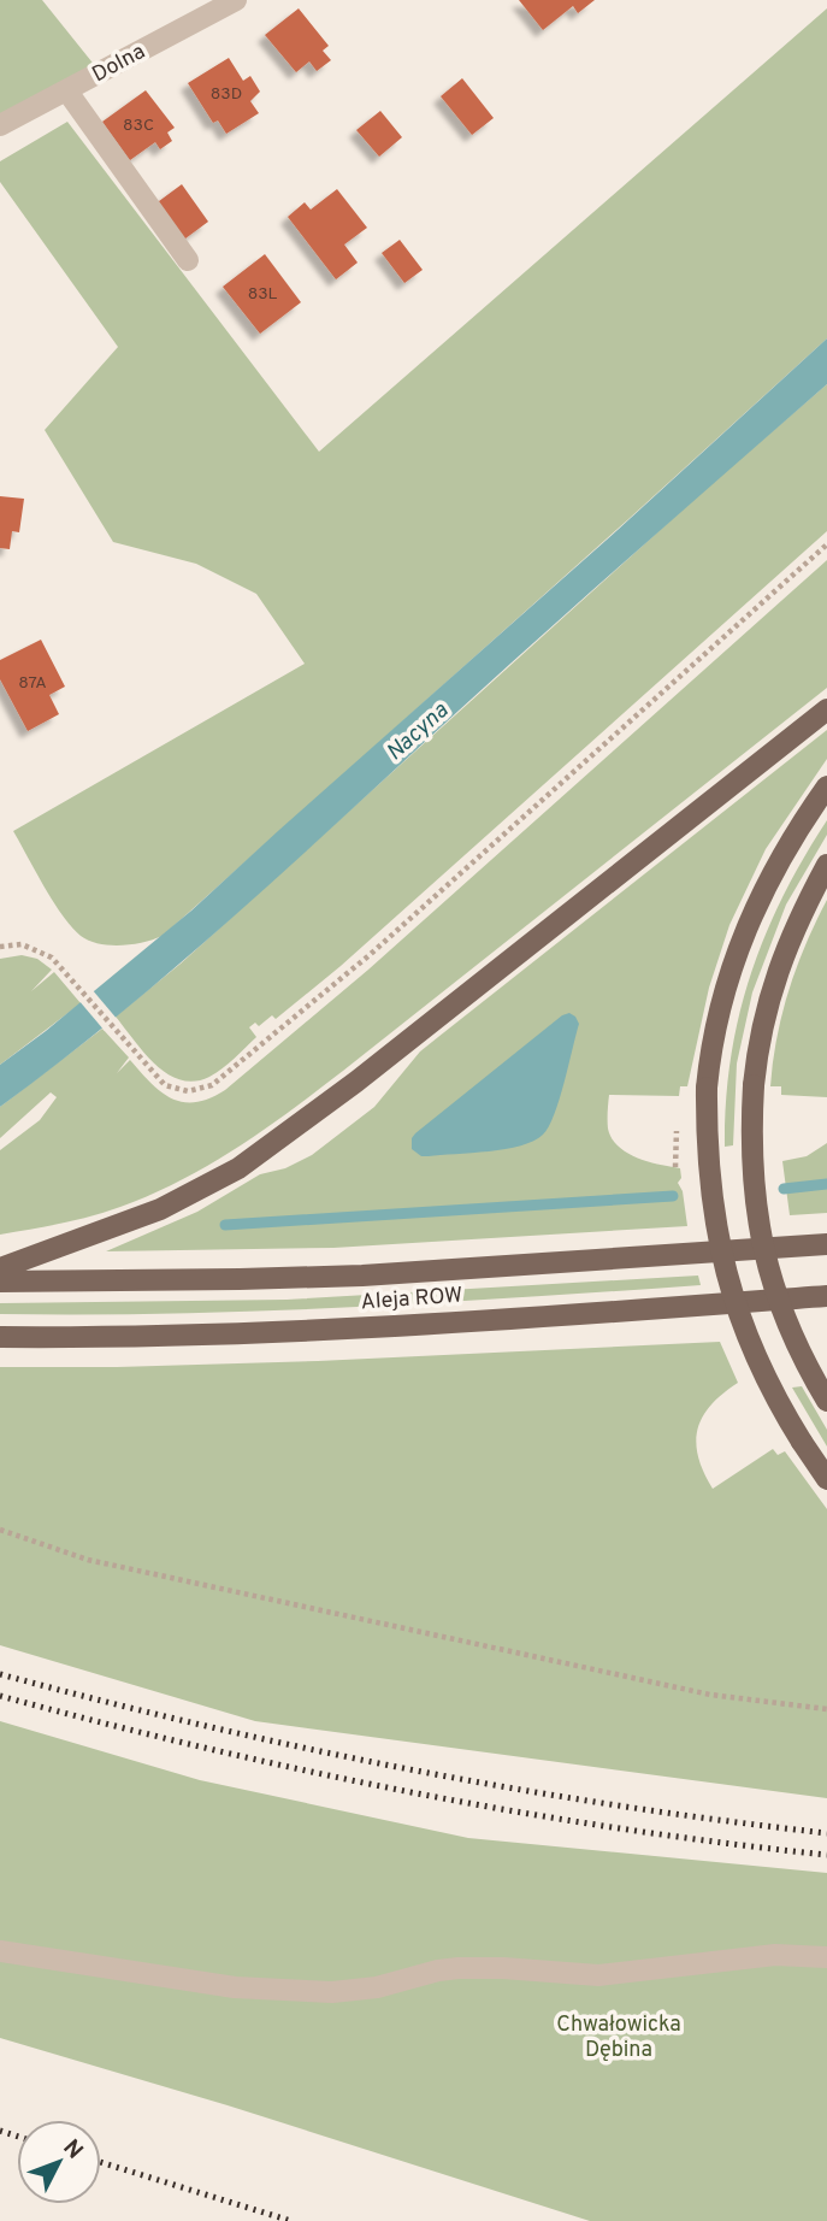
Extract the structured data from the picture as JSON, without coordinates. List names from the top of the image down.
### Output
{
  "streets": {
    "main road": ["Aleja ROW"],
    "street": ["Dolna"]
  },
  "water": ["Nacyna"],
  "parks": ["Chwałowicka Dębina"],
  "house_numbers": [
    "83D",
    "83C",
    "83L",
    "87A"
  ],
  "north": "top right"
}
